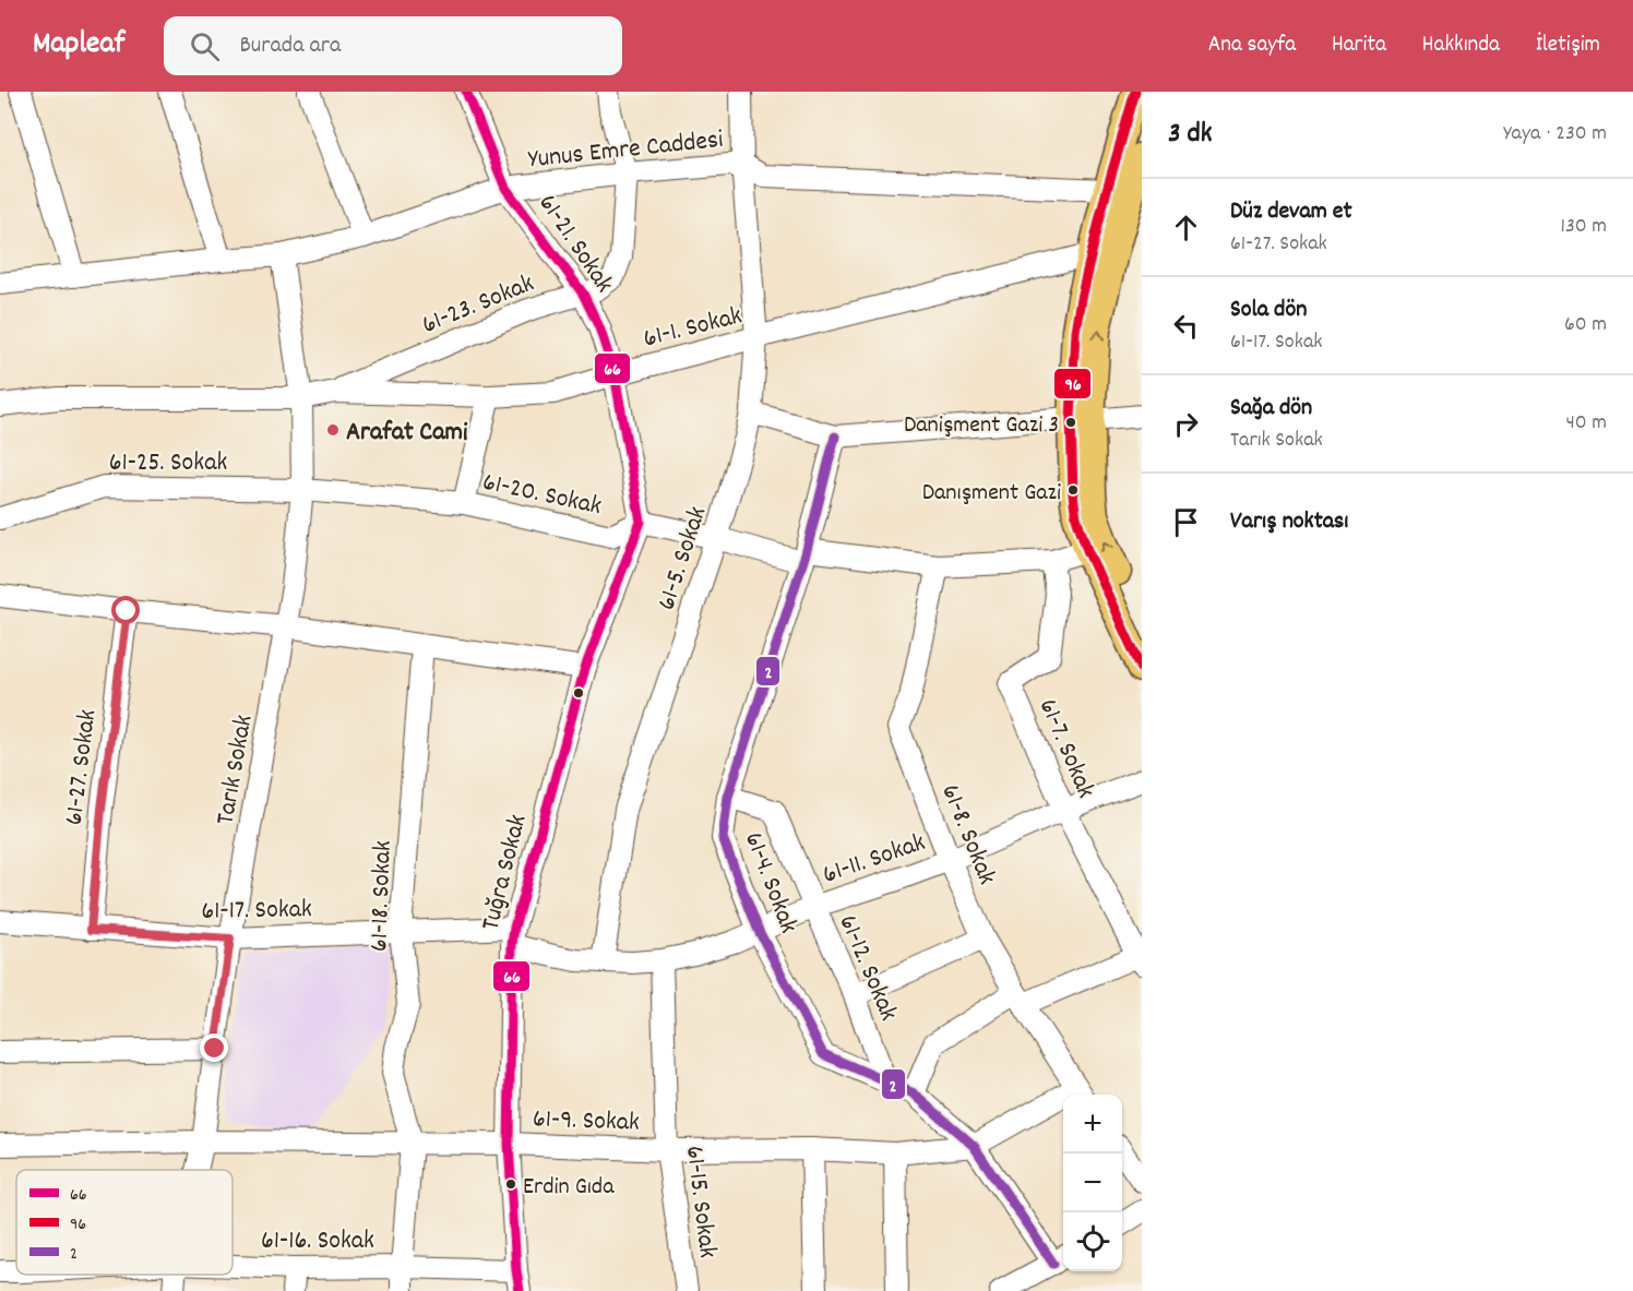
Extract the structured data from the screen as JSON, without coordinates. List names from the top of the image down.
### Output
{
  "streets": {
    "street": [
      "Yunus Emre Caddesi",
      "61-21. Sokak",
      "61-23. Sokak",
      "61-1. Sokak",
      "61-25. Sokak",
      "61-20. Sokak",
      "61-5. Sokak",
      "61-7. Sokak",
      "61-27. Sokak",
      "Tarık Sokak",
      "61-8. Sokak",
      "61-11. Sokak",
      "Tuğra Sokak",
      "61-4. Sokak",
      "61-18. Sokak",
      "61-17. Sokak",
      "61-12. Sokak",
      "61-9. Sokak",
      "61-15. Sokak",
      "61-16. Sokak"
    ]
  },
  "crossings": [
    ["Yunus Emre Caddesi", "61-21. Sokak"],
    ["Yunus Emre Caddesi", "61-23. Sokak"],
    ["Yunus Emre Caddesi", "61-5. Sokak"],
    ["Yunus Emre Caddesi", "Tarık Sokak"],
    ["61-21. Sokak", "61-23. Sokak"],
    ["61-21. Sokak", "61-1. Sokak"],
    ["61-21. Sokak", "61-20. Sokak"],
    ["61-21. Sokak", "Tuğra Sokak"],
    ["61-23. Sokak", "61-1. Sokak"],
    ["61-1. Sokak", "61-5. Sokak"],
    ["61-1. Sokak", "Tarık Sokak"],
    ["61-25. Sokak", "61-20. Sokak"],
    ["61-25. Sokak", "Tarık Sokak"],
    ["61-20. Sokak", "Tarık Sokak"],
    ["61-20. Sokak", "Tuğra Sokak"],
    ["61-5. Sokak", "61-11. Sokak"],
    ["61-7. Sokak", "61-11. Sokak"],
    ["61-27. Sokak", "61-17. Sokak"],
    ["Tarık Sokak", "61-17. Sokak"],
    ["Tarık Sokak", "61-9. Sokak"],
    ["61-8. Sokak", "61-11. Sokak"],
    ["61-8. Sokak", "61-9. Sokak"],
    ["61-11. Sokak", "Tuğra Sokak"],
    ["61-11. Sokak", "61-4. Sokak"],
    ["61-11. Sokak", "61-17. Sokak"],
    ["61-11. Sokak", "61-12. Sokak"],
    ["61-11. Sokak", "61-15. Sokak"],
    ["Tuğra Sokak", "61-17. Sokak"],
    ["Tuğra Sokak", "61-9. Sokak"],
    ["Tuğra Sokak", "61-16. Sokak"],
    ["61-4. Sokak", "61-12. Sokak"],
    ["61-4. Sokak", "61-9. Sokak"],
    ["61-18. Sokak", "61-17. Sokak"],
    ["61-18. Sokak", "61-9. Sokak"],
    ["61-18. Sokak", "61-16. Sokak"],
    ["61-9. Sokak", "61-15. Sokak"]
  ],
  "places": [
    "Danişment Gazi 3",
    "Arafat Cami",
    "Danışment Gazi",
    "Erdin Gıda"
  ],
  "lines": ["transit line 66", "transit line 96", "transit line 2"],
  "legend": ["66", "96", "2"],
  "page": {
    "header": "Mapleaf",
    "search": "Burada ara",
    "nav": [
      "Ana sayfa",
      "Harita",
      "Hakkında",
      "İletişim"
    ],
    "heading": ["3 dk", "Yaya · 230 m"],
    "list": [
      ["Düz devam et", "61-27. Sokak", "130 m"],
      ["Sola dön", "61-17. Sokak", "60 m"],
      ["Sağa dön", "Tarık Sokak", "40 m"],
      "Varış noktası"
    ],
    "map_buttons": ["+", "−"]
  }
}
